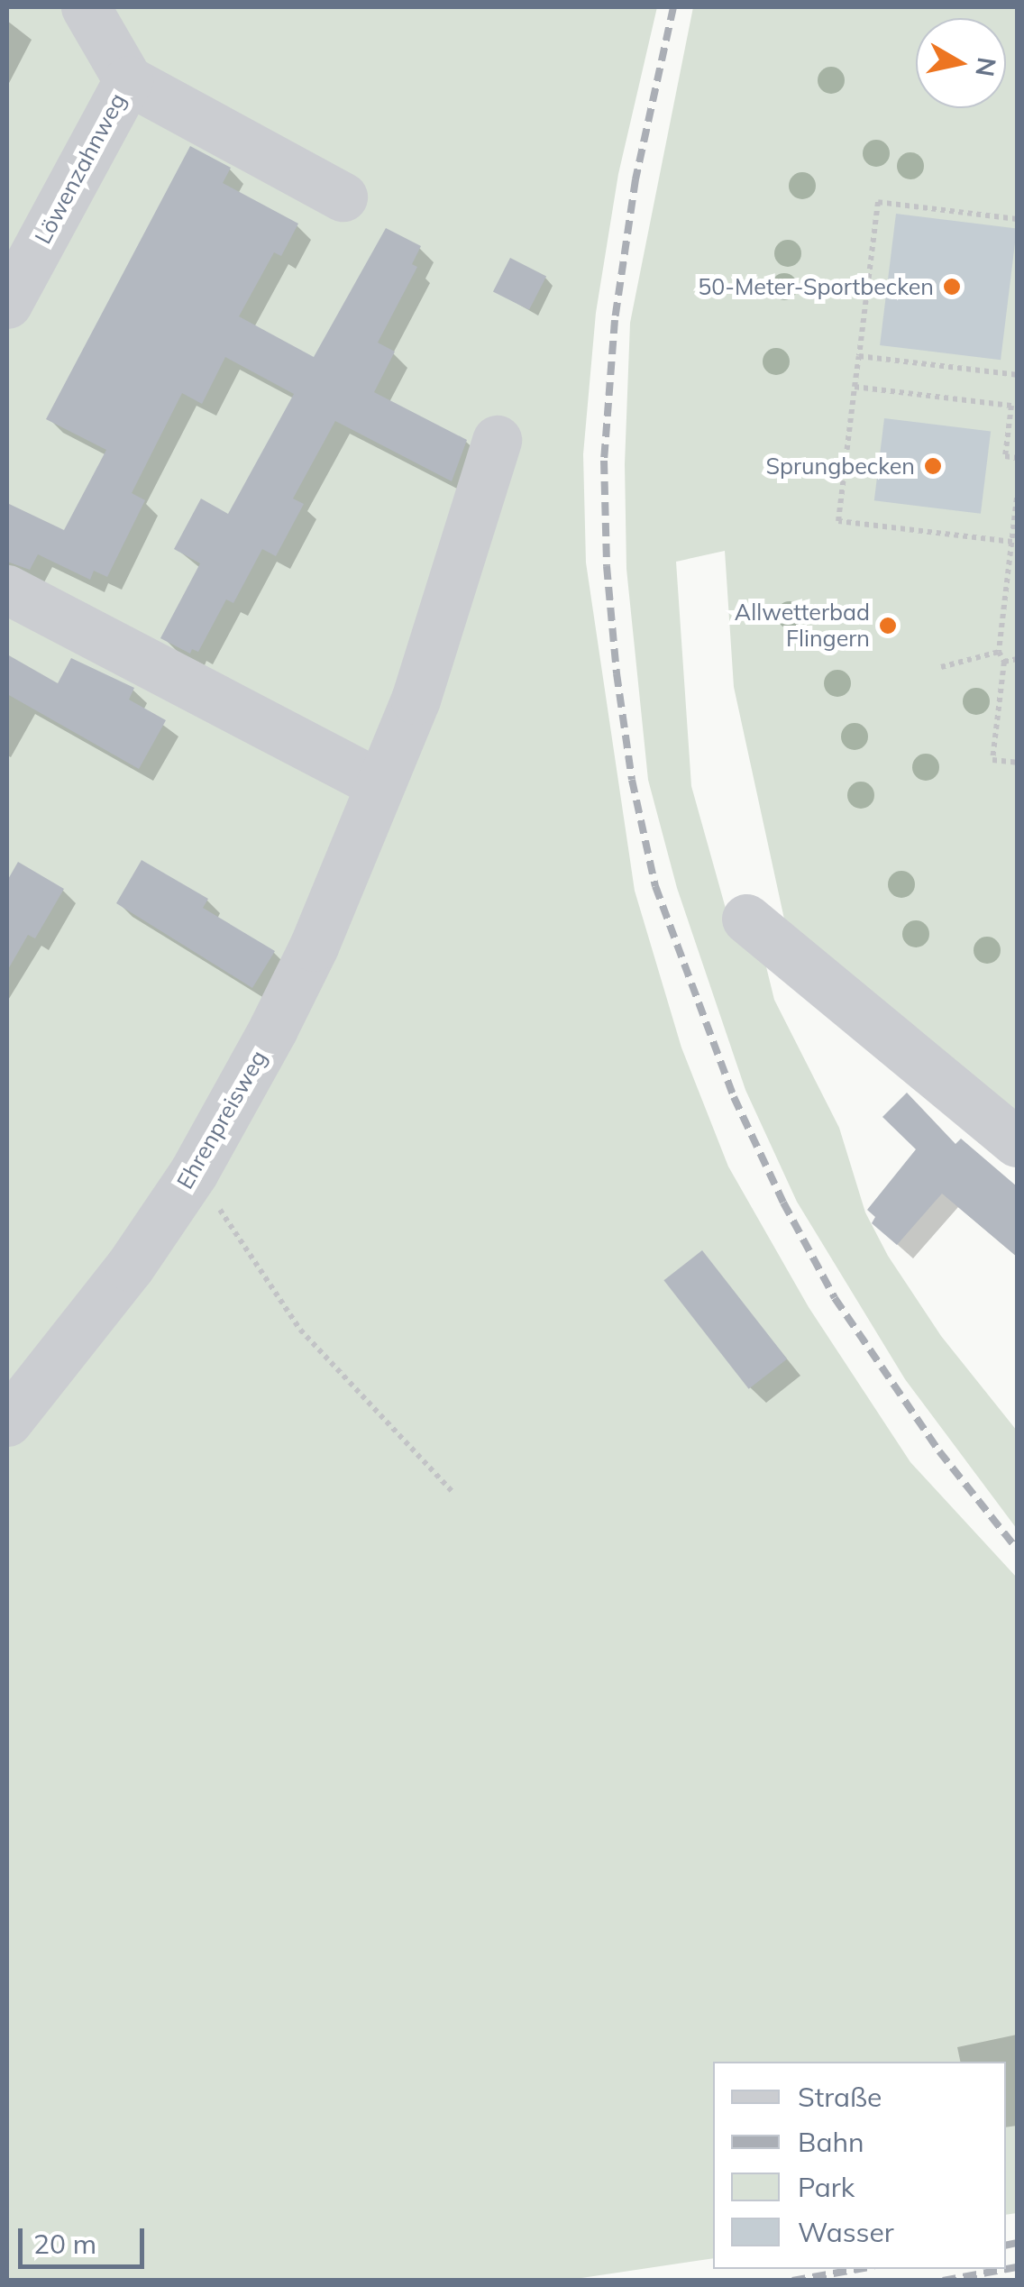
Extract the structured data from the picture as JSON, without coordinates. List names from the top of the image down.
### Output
{
  "streets": {
    "street": ["Löwenzahnweg", "Ehrenpreisweg"]
  },
  "places": ["50-Meter-Sportbecken", "Sprungbecken", "Allwetterbad Flingern"],
  "legend": [
    "Straße",
    "Bahn",
    "Park",
    "Wasser"
  ],
  "scale_bar": "20 m",
  "north": "right"
}
